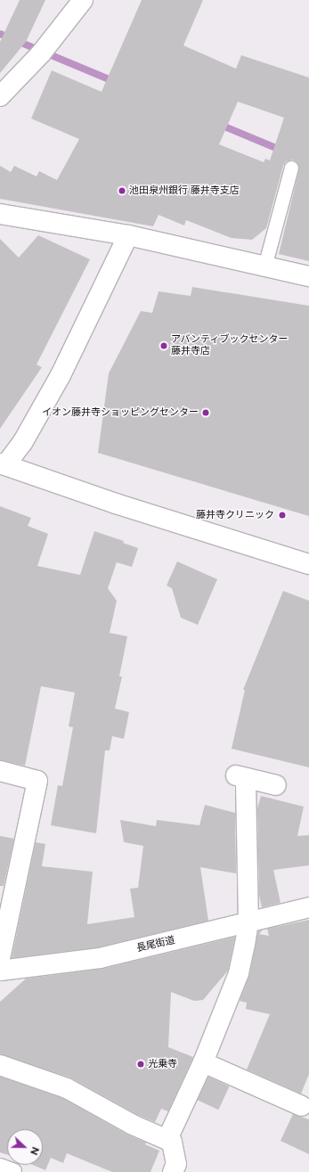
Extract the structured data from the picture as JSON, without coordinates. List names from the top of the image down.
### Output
{
  "streets": {
    "street": ["長尾街道"]
  },
  "places": [
    "池田泉州銀行 藤井寺支店",
    "アバンティブックセンター 藤井寺店",
    "イオン藤井寺ショッピングセンター",
    "藤井寺クリニック",
    "光乗寺"
  ],
  "north": "right"
}
